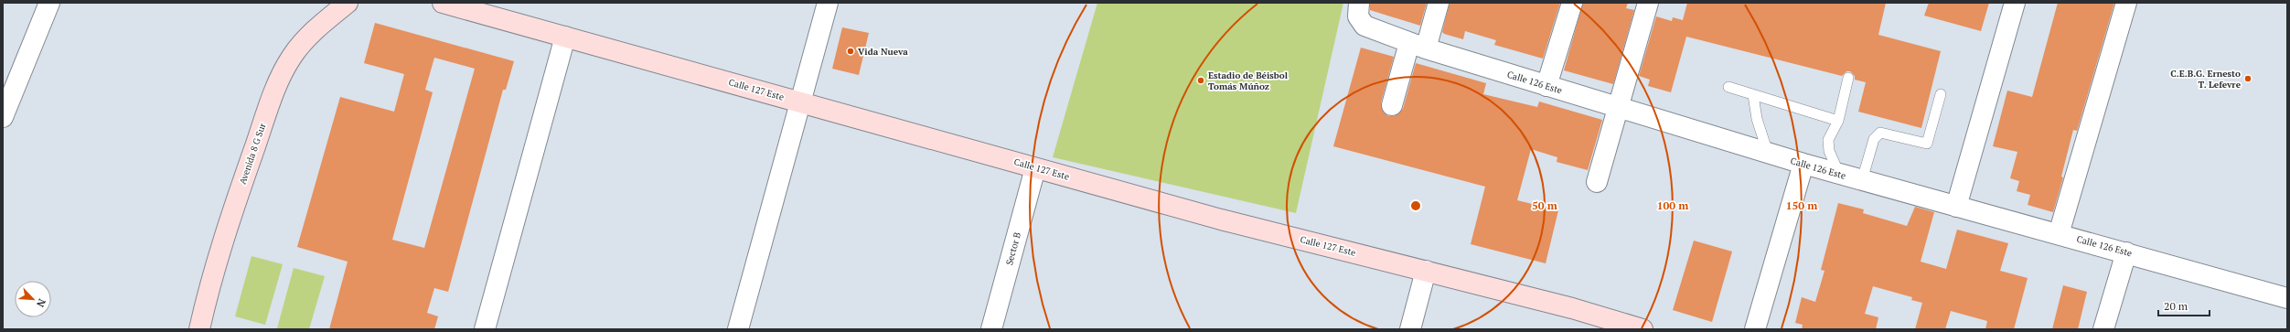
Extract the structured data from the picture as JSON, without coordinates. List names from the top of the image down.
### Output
{
  "streets": {
    "street": [
      "Calle 126 Este",
      "Calle 127 Este",
      "Avenida 8 G Sur",
      "Sector B"
    ]
  },
  "crossings": [
    ["Calle 127 Este", "Sector B"]
  ],
  "places": ["Vida Nueva", "C.E.B.G. Ernesto T. Lefevre", "Estadio de Béisbol Tomás Múñoz"],
  "scale_bar": "20 m",
  "north": "bottom right",
  "rings": ["50 m", "100 m", "150 m"]
}
